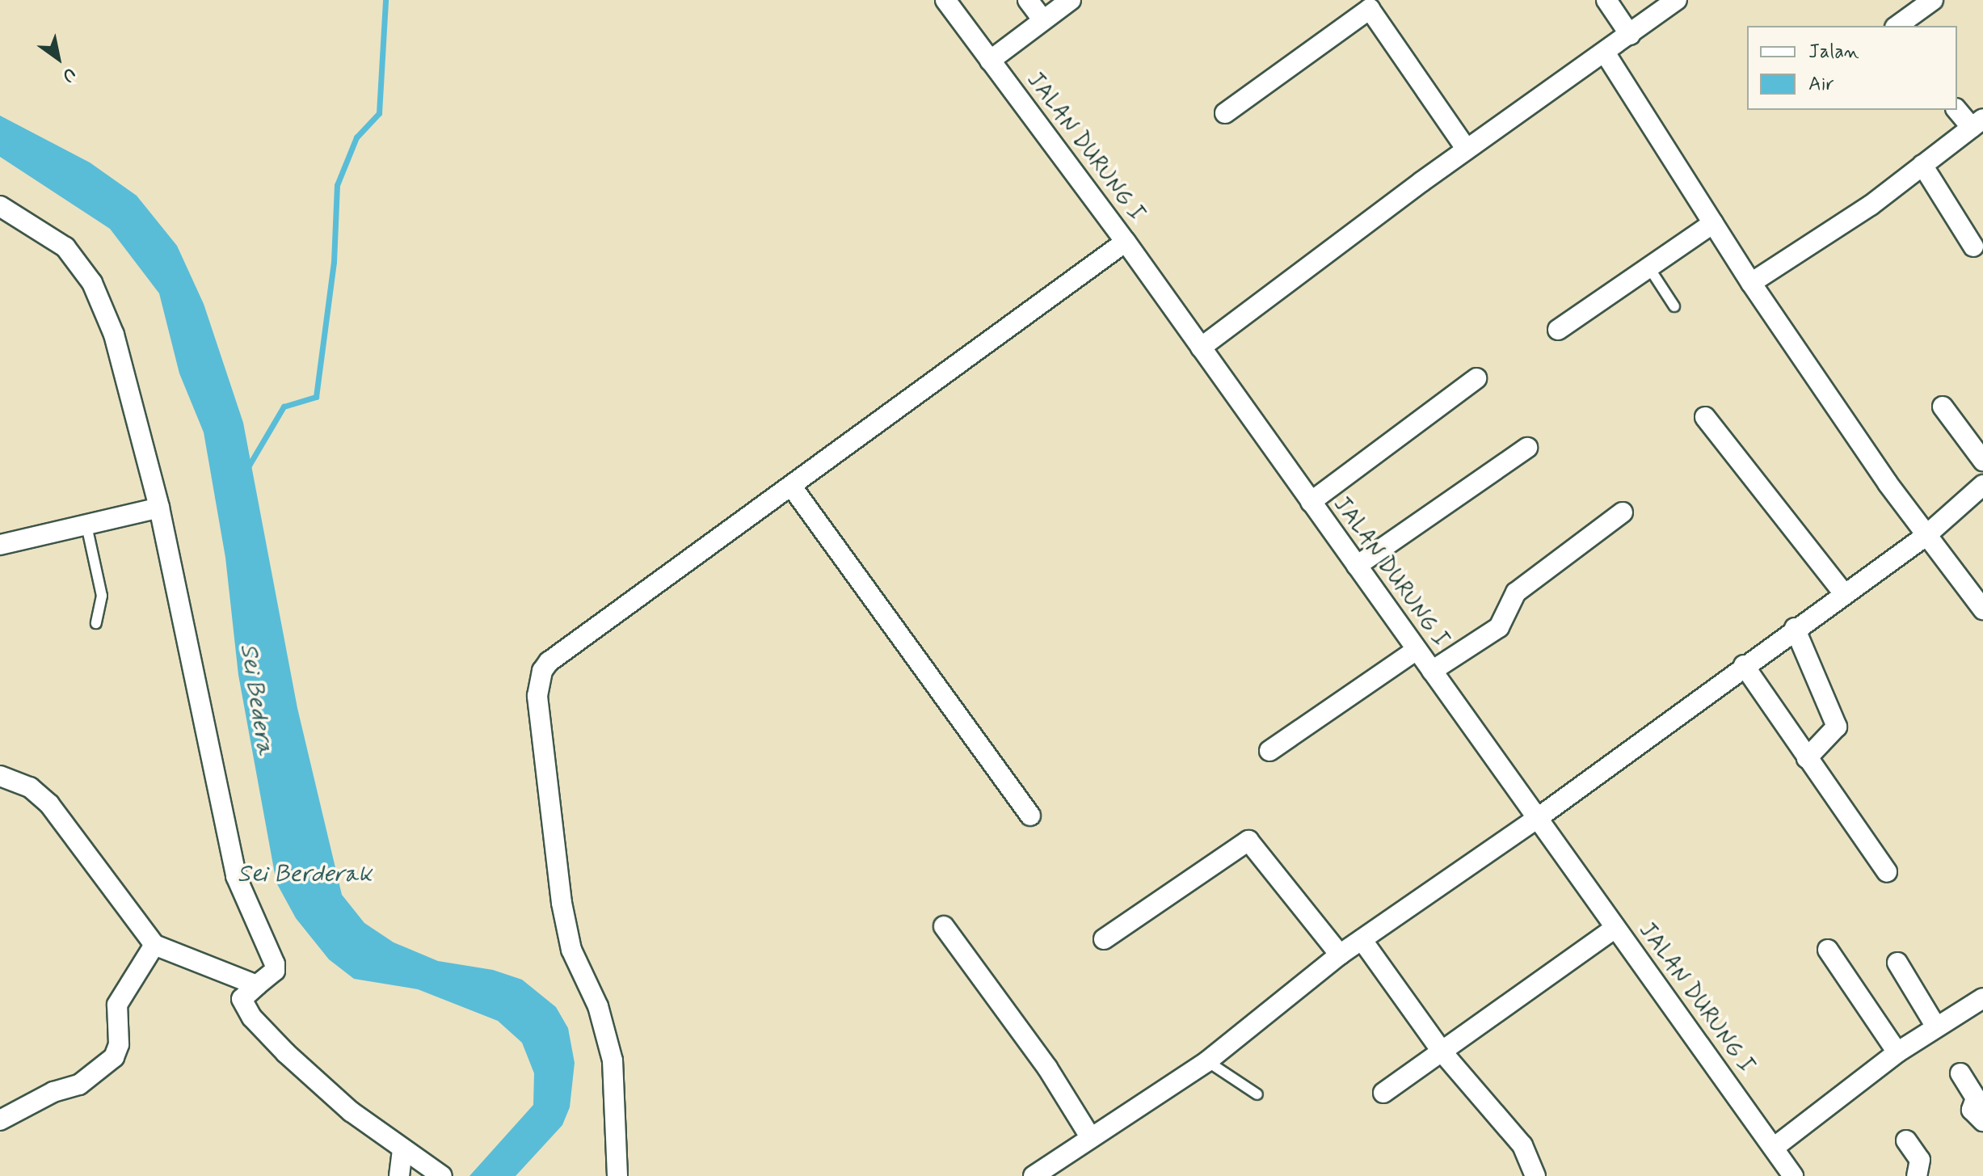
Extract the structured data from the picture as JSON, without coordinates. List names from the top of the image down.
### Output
{
  "streets": {
    "street": ["JALAN DURUNG I"]
  },
  "water": ["Sei Bedera", "Sei Berderak"],
  "legend": ["Jalan", "Air"],
  "north": "bottom right"
}
